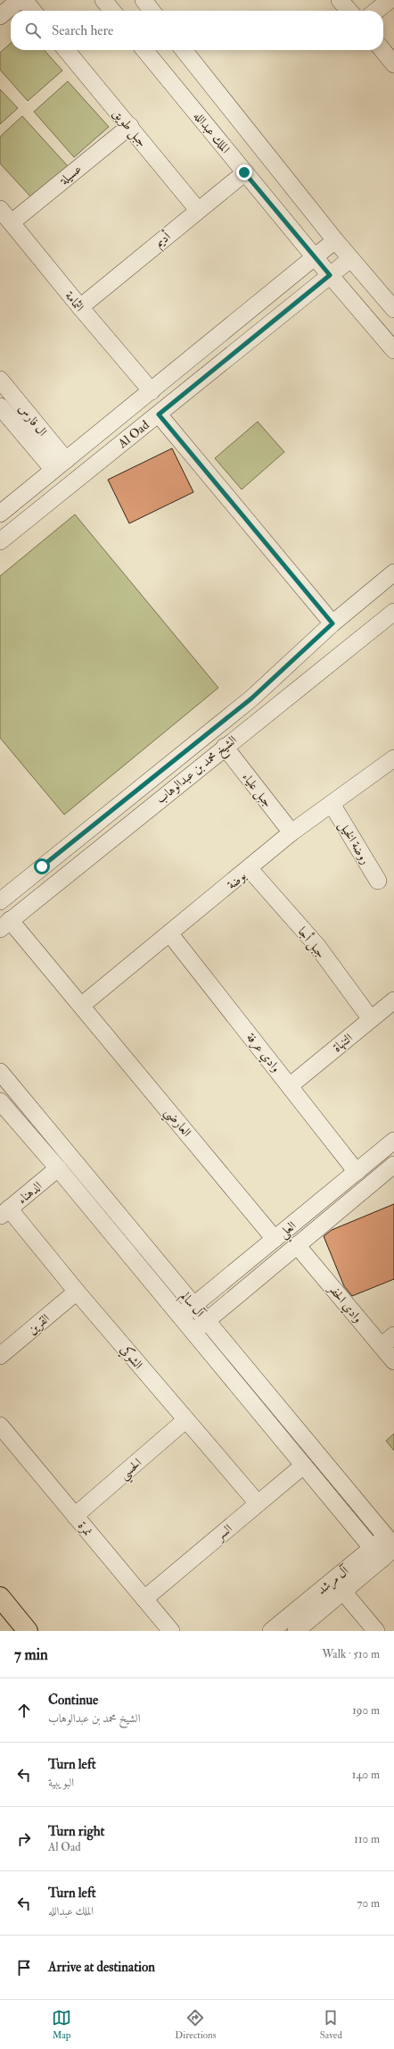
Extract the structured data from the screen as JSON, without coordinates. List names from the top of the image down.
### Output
{
  "streets": {
    "street": [
      "جبل طويق",
      "الملك عبدالله",
      "عسيلة",
      "أديم",
      "الثمامة",
      "ال فارس",
      "Al Oad",
      "الشيخ محمد بن عبدالوهاب",
      "جبل علياء",
      "روضة الخيل",
      "بوضة",
      "جبل أجا",
      "التنهاة",
      "وادي عرفة",
      "العارضي",
      "الدهناء",
      "العلي",
      "وادي الحفر",
      "آل سالم",
      "القرين",
      "الشوكي",
      "الحسي",
      "نمرة",
      "السر",
      "آل مرشد"
    ]
  },
  "crossings": [
    ["جبل طويق", "عسيلة"],
    ["جبل طويق", "أديم"],
    ["الملك عبدالله", "أديم"],
    ["الملك عبدالله", "Al Oad"],
    ["عسيلة", "الثمامة"],
    ["أديم", "الثمامة"],
    ["الثمامة", "Al Oad"],
    ["ال فارس", "Al Oad"],
    ["الشيخ محمد بن عبدالوهاب", "جبل علياء"],
    ["الشيخ محمد بن عبدالوهاب", "العارضي"],
    ["جبل علياء", "بوضة"],
    ["روضة الخيل", "بوضة"],
    ["بوضة", "جبل أجا"],
    ["بوضة", "وادي عرفة"],
    ["بوضة", "العارضي"],
    ["جبل أجا", "التنهاة"],
    ["التنهاة", "وادي عرفة"],
    ["وادي عرفة", "العلي"],
    ["العارضي", "العلي"],
    ["الدهناء", "آل سالم"],
    ["الدهناء", "الشوكي"],
    ["العلي", "وادي الحفر"],
    ["العلي", "آل سالم"],
    ["آل سالم", "السر"],
    ["آل سالم", "آل مرشد"],
    ["القرين", "الشوكي"],
    ["الشوكي", "الحسي"],
    ["الشوكي", "السر"],
    ["الحسي", "نمرة"],
    ["نمرة", "السر"]
  ],
  "page": {
    "search": "Search here",
    "heading": ["7 min", "Walk · 510 m"],
    "list": [
      ["Continue", "الشيخ محمد بن عبدالوهاب", "190 m"],
      ["Turn left", "البويبية", "140 m"],
      ["Turn right", "Al Oad", "110 m"],
      ["Turn left", "الملك عبدالله", "70 m"],
      "Arrive at destination"
    ],
    "nav": ["Map", "Directions", "Saved"]
  }
}
